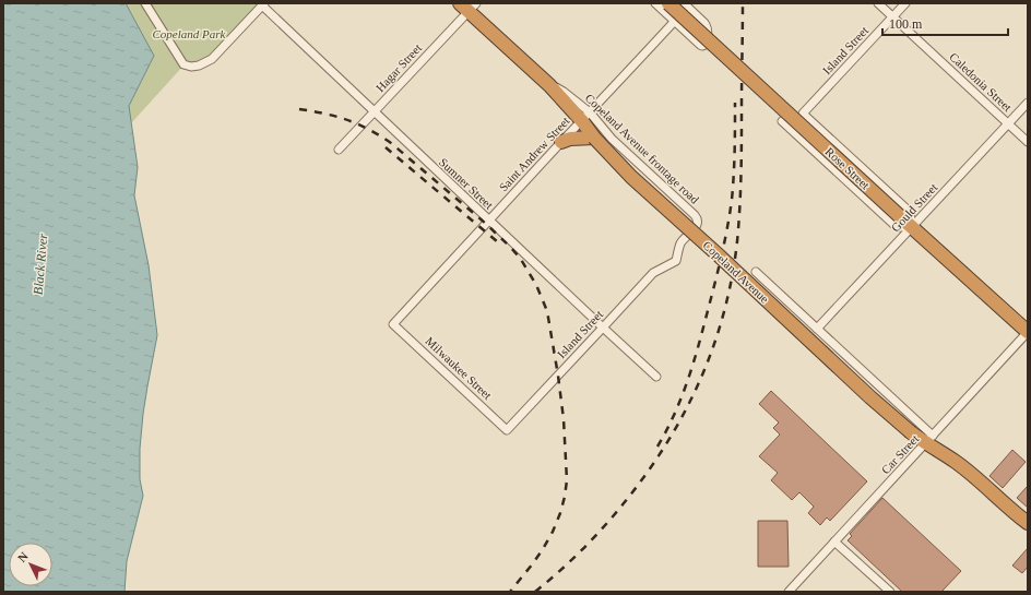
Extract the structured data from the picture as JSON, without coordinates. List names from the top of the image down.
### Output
{
  "streets": {
    "highway": ["Rose Street", "Copeland Avenue"],
    "street": [
      "Island Street",
      "Hagar Street",
      "Caledonia Street",
      "Copeland Avenue frontage road",
      "Saint Andrew Street",
      "Sumner Street",
      "Gould Street",
      "Milwaukee Street",
      "Car Street"
    ]
  },
  "crossings": [
    ["Island Street", "Caledonia Street"],
    ["Island Street", "Copeland Avenue frontage road"],
    ["Island Street", "Rose Street"],
    ["Island Street", "Sumner Street"],
    ["Island Street", "Gould Street"],
    ["Island Street", "Milwaukee Street"],
    ["Hagar Street", "Sumner Street"],
    ["Hagar Street", "Copeland Avenue"],
    ["Caledonia Street", "Gould Street"],
    ["Copeland Avenue frontage road", "Saint Andrew Street"],
    ["Copeland Avenue frontage road", "Copeland Avenue"],
    ["Saint Andrew Street", "Sumner Street"],
    ["Saint Andrew Street", "Copeland Avenue"],
    ["Saint Andrew Street", "Milwaukee Street"],
    ["Rose Street", "Gould Street"],
    ["Rose Street", "Car Street"],
    ["Copeland Avenue", "Car Street"]
  ],
  "water": ["Black River"],
  "parks": ["Copeland Park"],
  "scale_bar": "100 m",
  "north": "top left"
}
